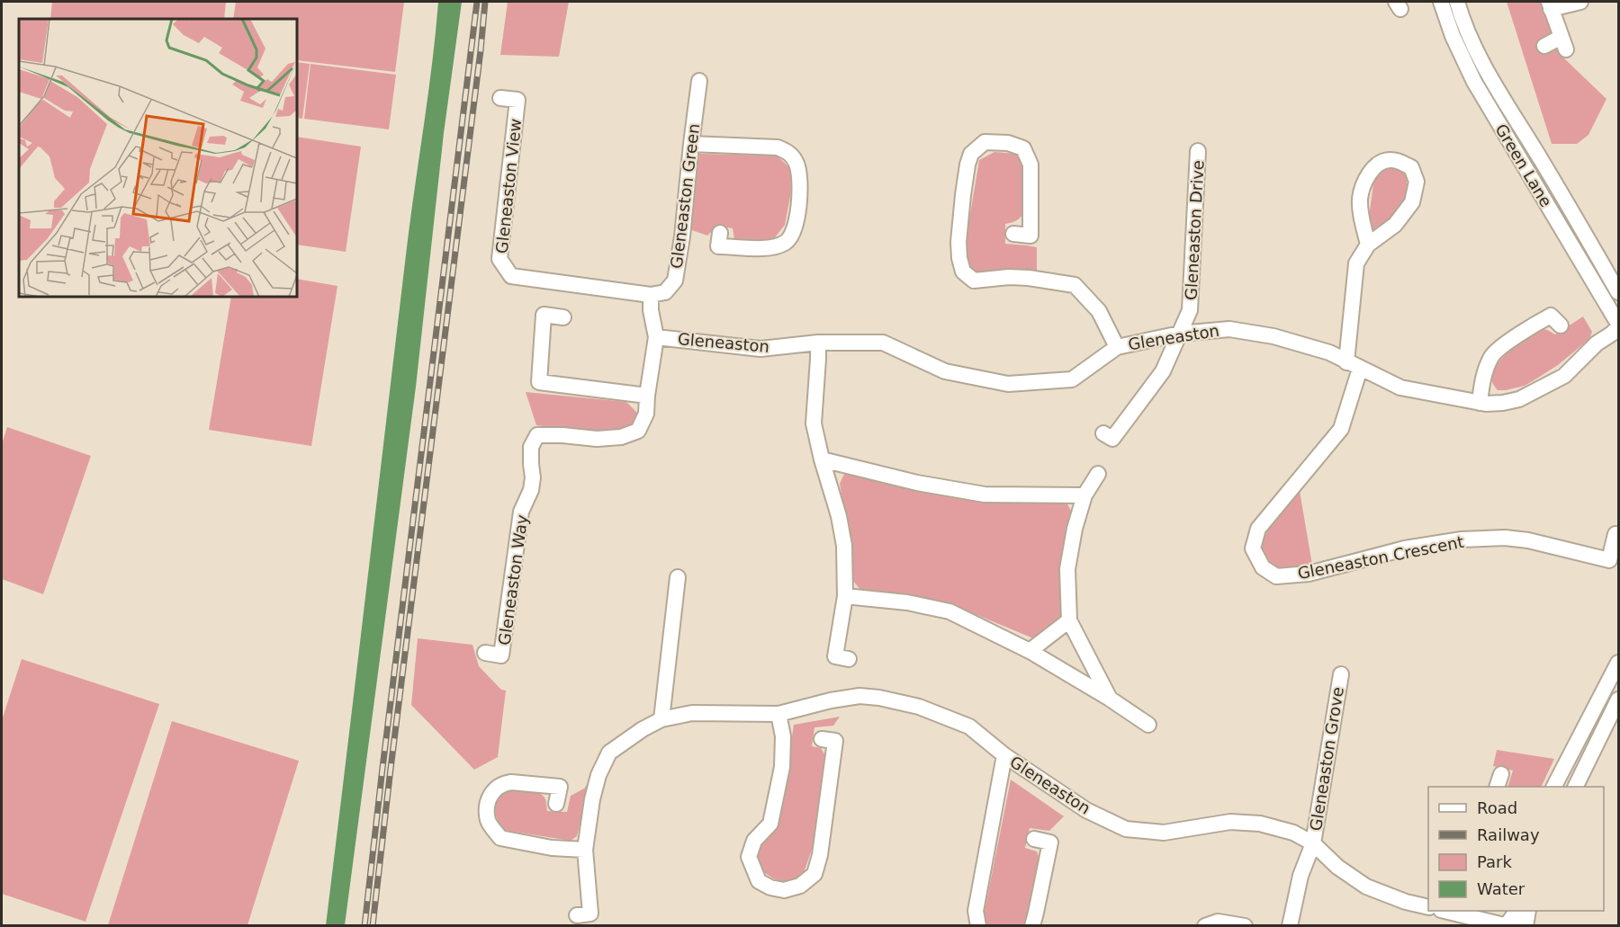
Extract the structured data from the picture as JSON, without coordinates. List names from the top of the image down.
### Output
{
  "streets": {
    "street": [
      "Green Lane",
      "Gleneaston View",
      "Gleneaston Green",
      "Gleneaston Drive",
      "Gleneaston",
      "Gleneaston Crescent",
      "Gleneaston Way",
      "Gleneaston Grove"
    ]
  },
  "crossings": [
    ["Green Lane", "Gleneaston"],
    ["Gleneaston View", "Gleneaston Green"],
    ["Gleneaston View", "Gleneaston"],
    ["Gleneaston Green", "Gleneaston"],
    ["Gleneaston Drive", "Gleneaston"],
    ["Gleneaston", "Gleneaston Crescent"],
    ["Gleneaston", "Gleneaston Way"],
    ["Gleneaston", "Gleneaston Grove"]
  ],
  "legend": [
    "Road",
    "Railway",
    "Park",
    "Water"
  ]
}
